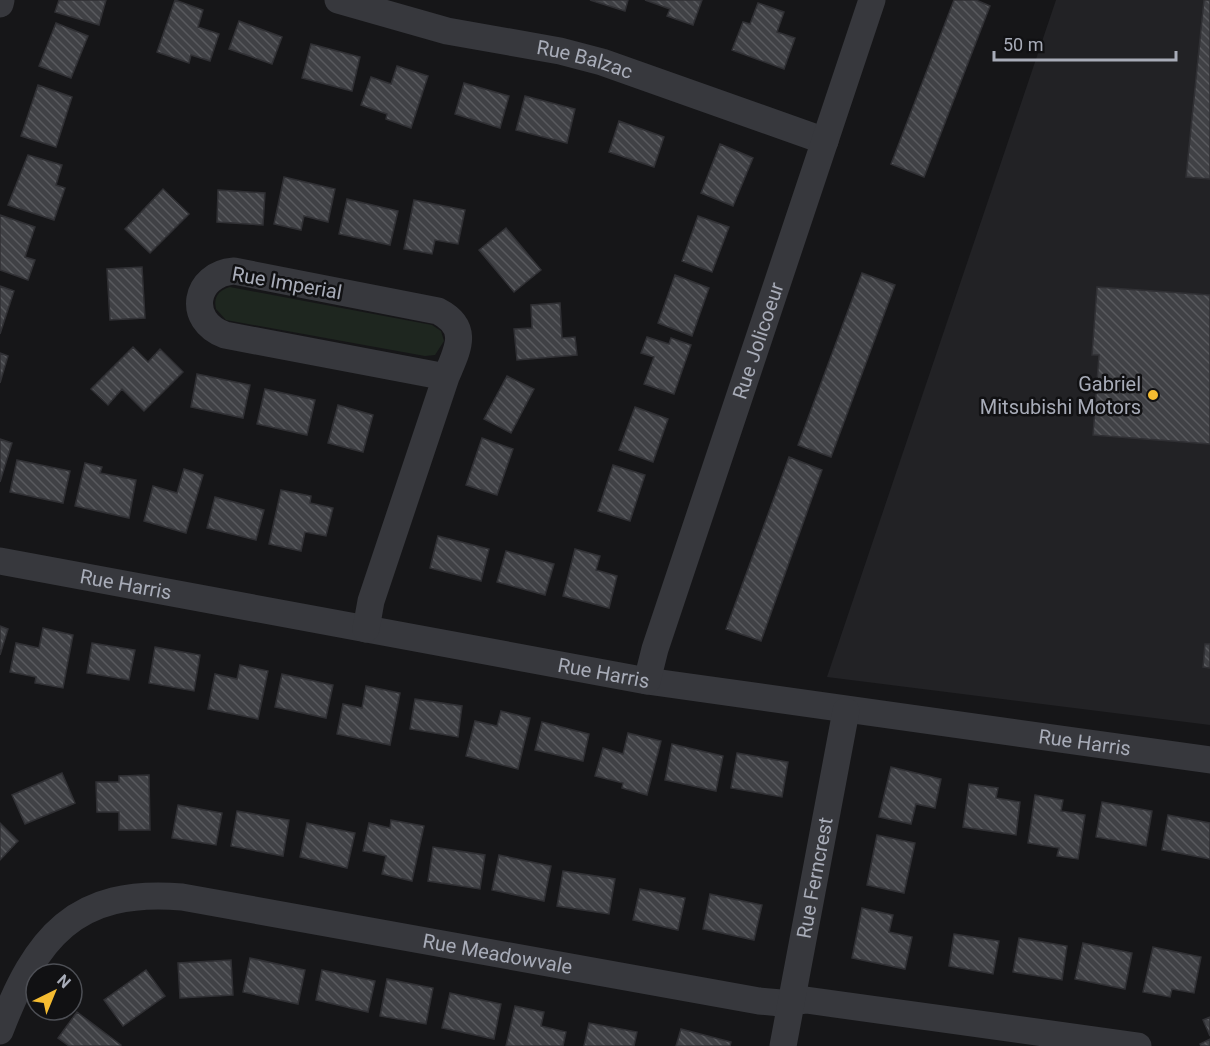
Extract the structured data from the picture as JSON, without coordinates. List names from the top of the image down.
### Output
{
  "streets": {
    "street": [
      "Rue Balzac",
      "Rue Imperial",
      "Rue Jolicoeur",
      "Rue Harris",
      "Rue Ferncrest",
      "Rue Meadowvale"
    ]
  },
  "crossings": [
    ["Rue Balzac", "Rue Jolicoeur"],
    ["Rue Imperial", "Rue Harris"],
    ["Rue Jolicoeur", "Rue Harris"],
    ["Rue Harris", "Rue Ferncrest"],
    ["Rue Ferncrest", "Rue Meadowvale"]
  ],
  "places": ["Gabriel Mitsubishi Motors"],
  "scale_bar": "50 m",
  "north": "top right"
}
